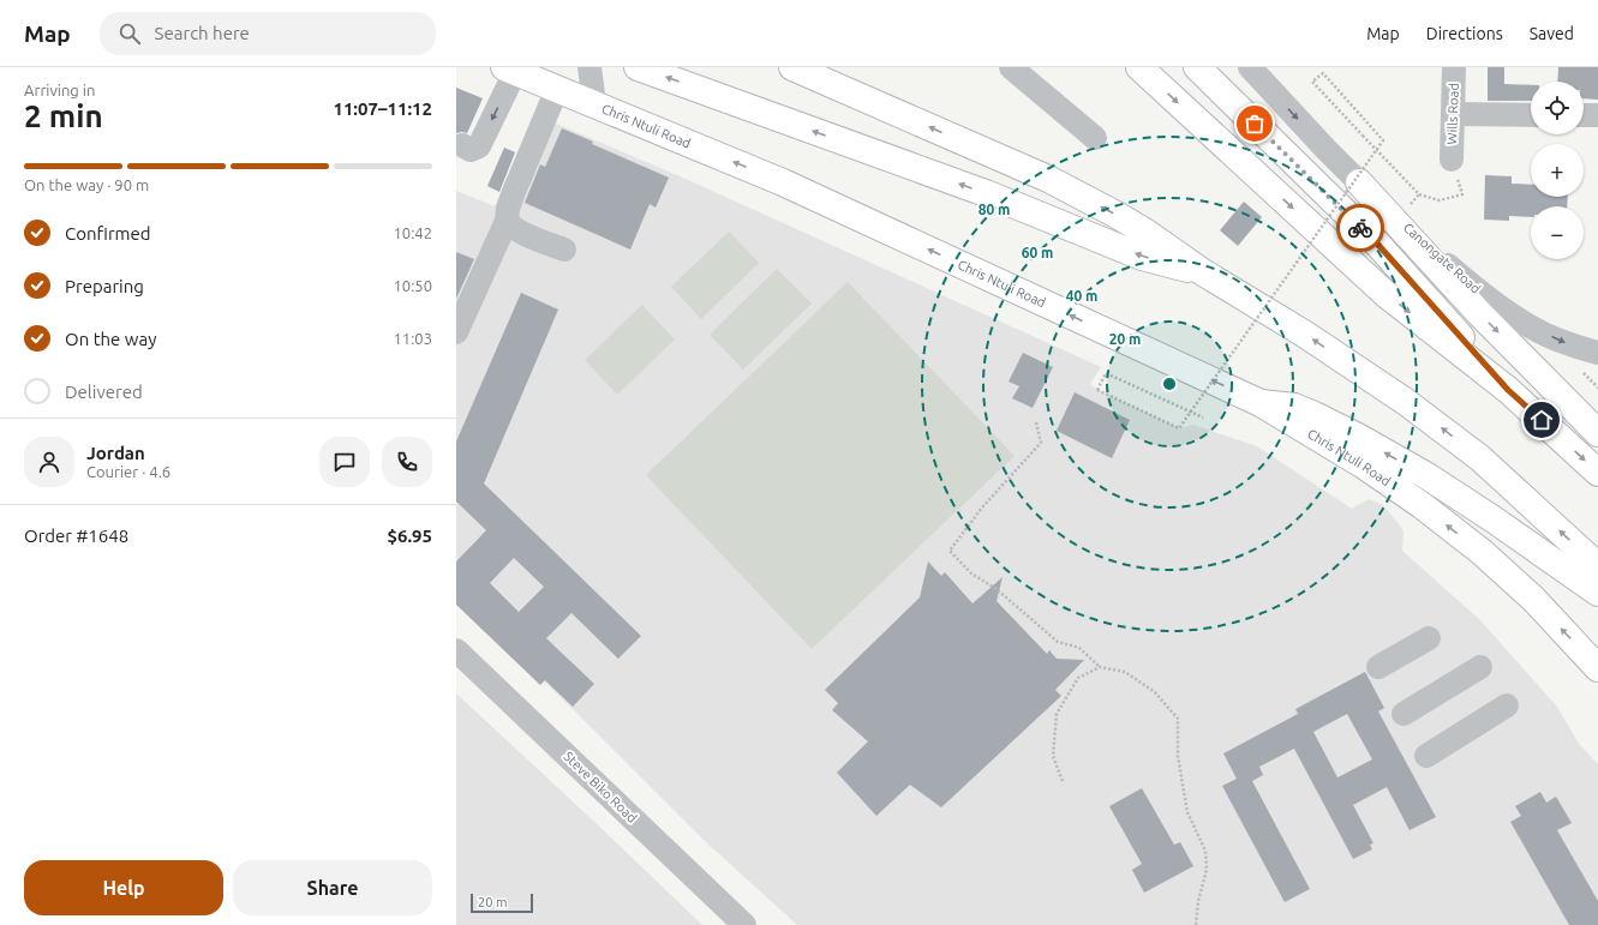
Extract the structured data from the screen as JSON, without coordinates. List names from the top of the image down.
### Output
{
  "streets": {
    "main road": ["Chris Ntuli Road"],
    "street": ["Wills Road", "Canongate Road", "Steve Biko Road"]
  },
  "one_way": ["Canongate Road"],
  "scale_bar": "20 m",
  "page": {
    "header": "Map",
    "search": "Search here",
    "nav": ["Map", "Directions", "Saved"],
    "heading": ["2 min", "Arriving in", "11:07–11:12"],
    "panel": [
      "Jordan",
      "Courier · 4.6",
      "Order #1648",
      "$6.95"
    ],
    "map_buttons": ["+", "−"],
    "bar": "On the way · 90 m",
    "list": [
      ["Confirmed", "10:42"],
      ["Preparing", "10:50"],
      ["On the way", "11:03"],
      "Delivered"
    ],
    "buttons": ["Help", "Share"],
    "scale": "20 m"
  },
  "rings": [
    "80 m",
    "60 m",
    "40 m",
    "20 m"
  ]
}
